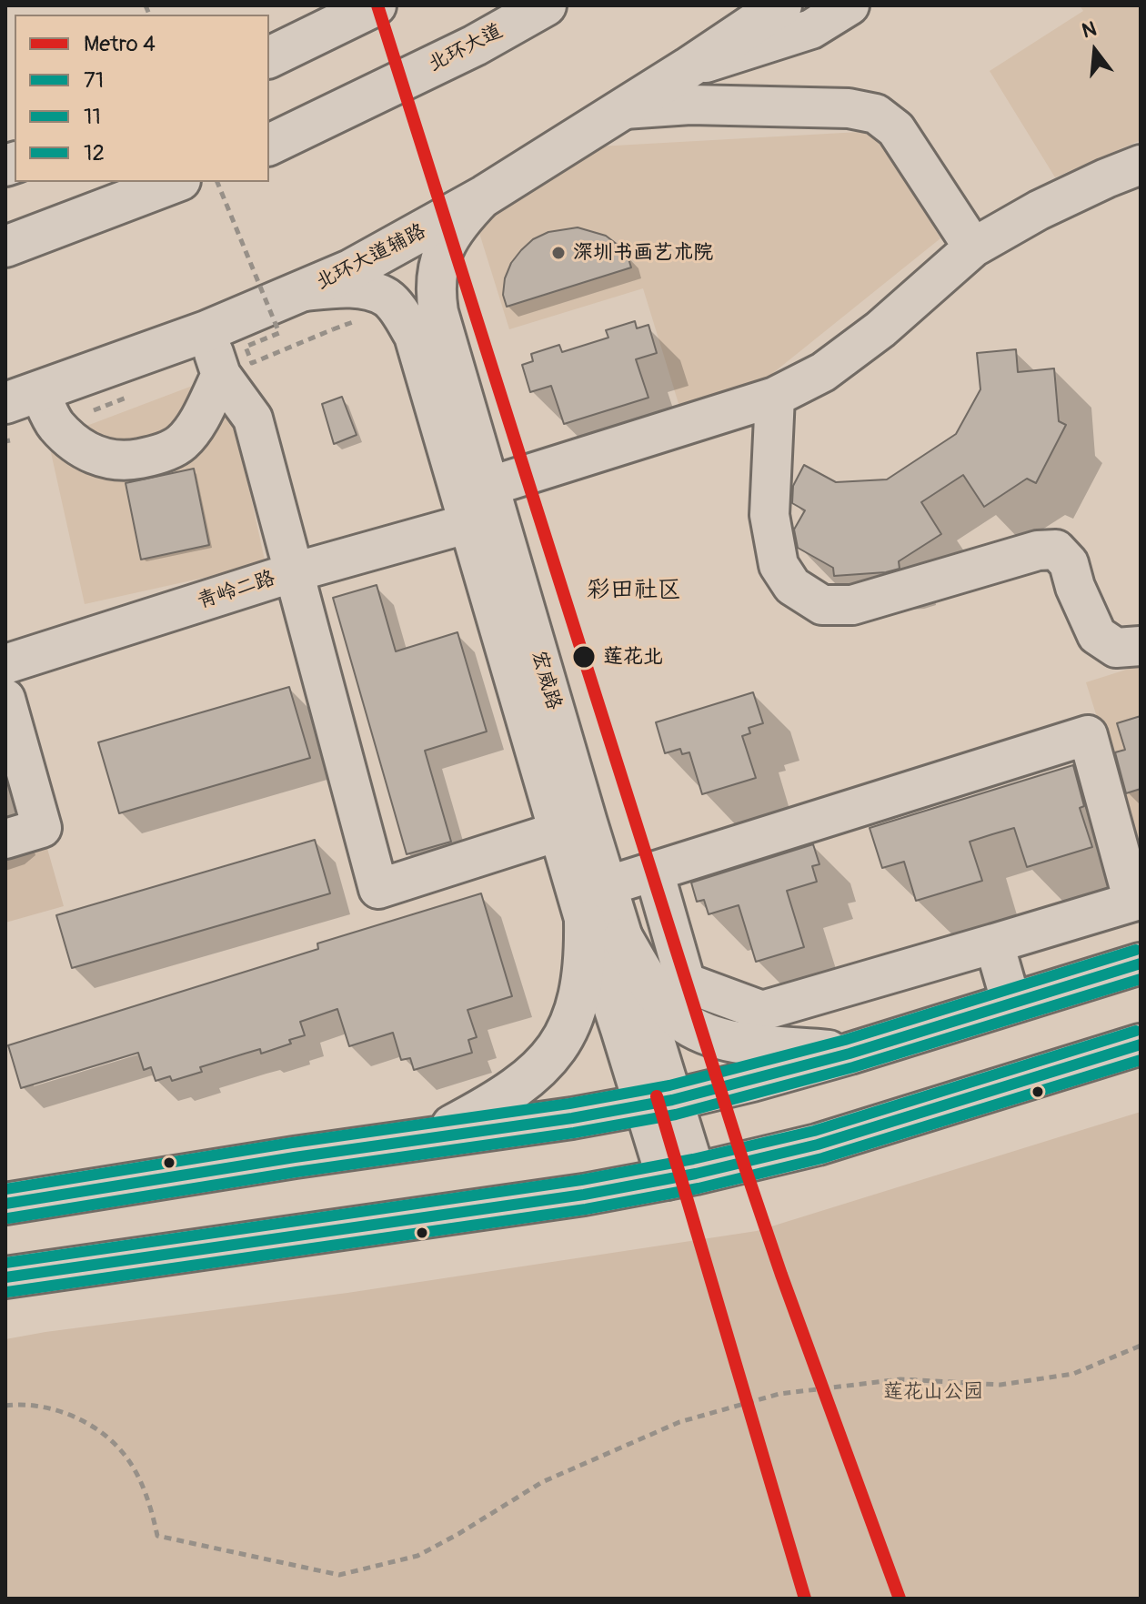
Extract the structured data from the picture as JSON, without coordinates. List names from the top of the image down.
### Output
{
  "streets": {
    "main road": ["北环大道", "北环大道辅路"],
    "street": ["青岭二路", "宏威路"]
  },
  "crossings": [
    ["北环大道辅路", "宏威路"],
    ["青岭二路", "宏威路"]
  ],
  "districts": ["彩田社区"],
  "parks": ["莲花山公园"],
  "places": ["深圳书画艺术院", "莲花北"],
  "lines": [
    "metro line 4",
    "transit line 12",
    "transit line 71",
    "transit line 11"
  ],
  "legend": [
    "Metro 4",
    "71",
    "11",
    "12"
  ],
  "north": "top"
}
